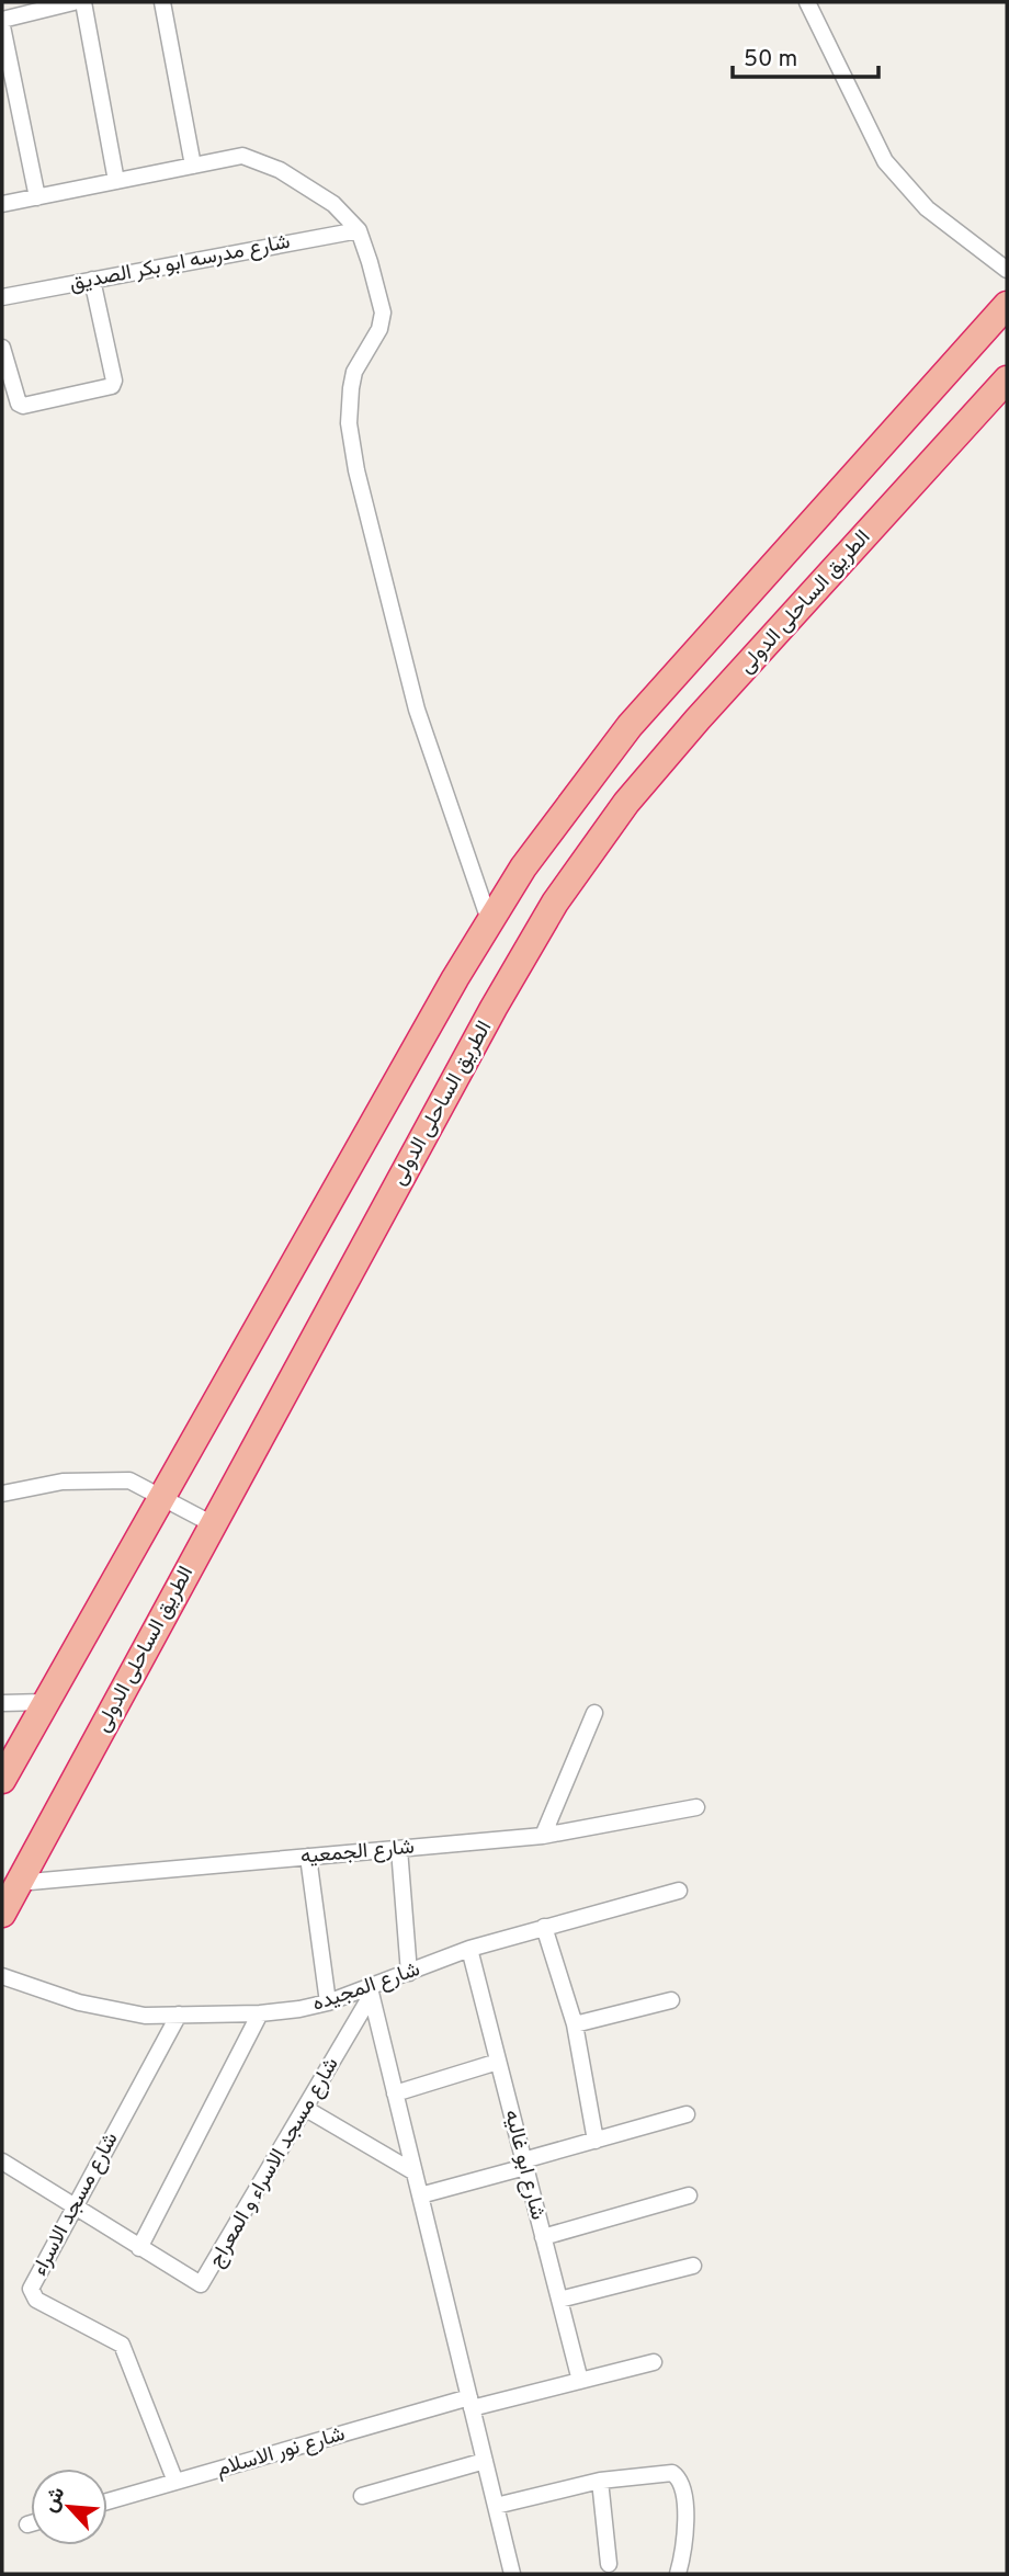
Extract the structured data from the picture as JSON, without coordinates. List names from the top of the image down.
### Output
{
  "streets": {
    "highway": ["الطريق الساحلى الدولى"],
    "street": [
      "شارع مدرسه ابو بكر الصديق",
      "شارع الجمعيه",
      "شارع المجيده",
      "شارع مسجد الاسراء و المعراج",
      "شارع ابو غاليه",
      "شارع مسجد الاسراء",
      "شارع نور الاسلام"
    ]
  },
  "crossings": [
    ["الطريق الساحلى الدولى", "شارع الجمعيه"],
    ["شارع المجيده", "شارع مسجد الاسراء و المعراج"],
    ["شارع المجيده", "شارع ابو غاليه"],
    ["شارع المجيده", "شارع مسجد الاسراء"],
    ["شارع مسجد الاسراء و المعراج", "شارع مسجد الاسراء"],
    ["شارع ابو غاليه", "شارع نور الاسلام"],
    ["شارع مسجد الاسراء", "شارع نور الاسلام"]
  ],
  "scale_bar": "50 m",
  "north": "top left"
}
